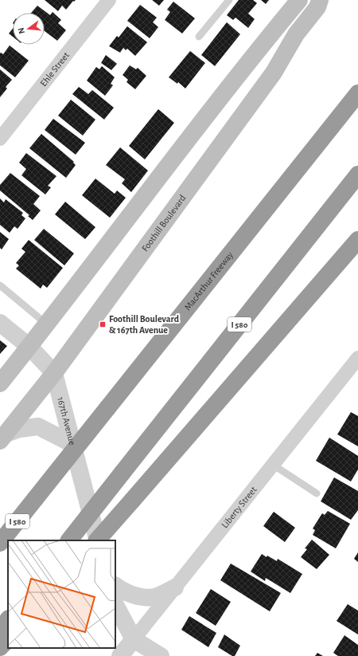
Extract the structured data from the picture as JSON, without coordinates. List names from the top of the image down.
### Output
{
  "streets": {
    "highway": ["MacArthur Freeway", "I 580"],
    "main road": ["Foothill Boulevard"],
    "street": ["Ehle Street", "167th Avenue", "Liberty Street"]
  },
  "crossings": [
    ["Foothill Boulevard", "167th Avenue"]
  ],
  "places": {
    "transit": ["Foothill Boulevard & 167th Avenue"]
  },
  "north": "left"
}
